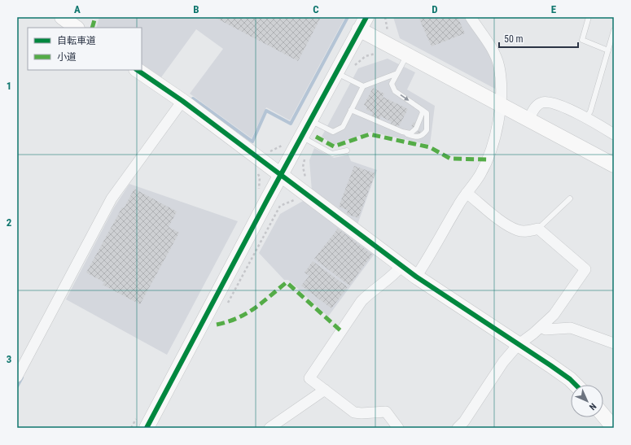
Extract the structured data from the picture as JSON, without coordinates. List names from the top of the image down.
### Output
{
  "legend": ["自転車道", "小道"],
  "scale_bar": "50 m",
  "north": "bottom right",
  "grid": {
    "columns": [
      "A",
      "B",
      "C",
      "D",
      "E"
    ],
    "rows": ["1", "2", "3"]
  }
}
